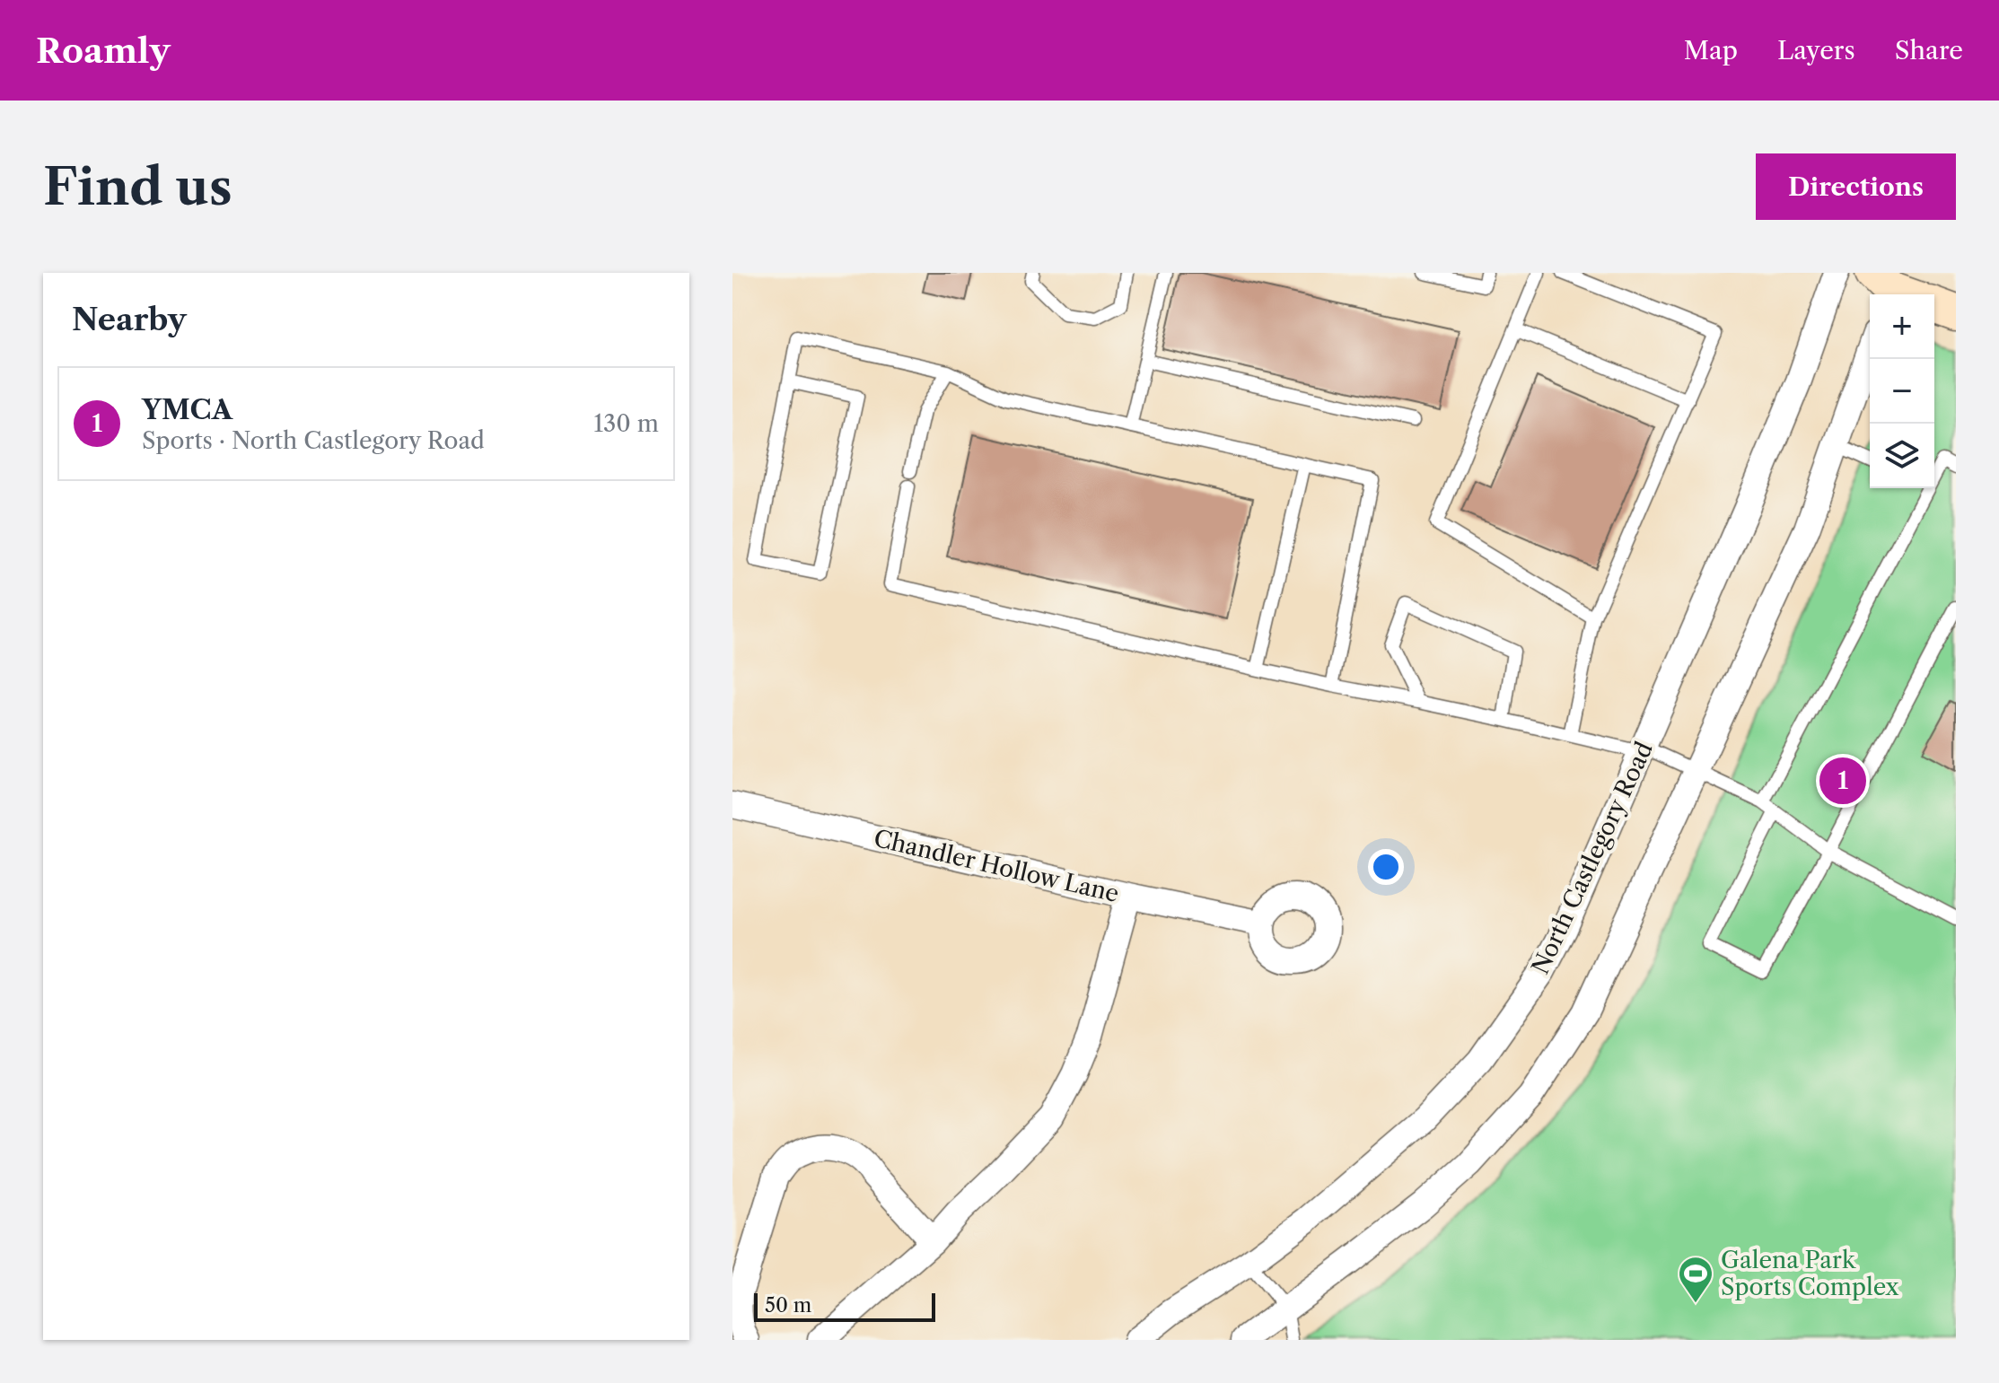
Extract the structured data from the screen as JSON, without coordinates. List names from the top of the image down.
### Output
{
  "streets": {
    "street": ["North Castlegory Road", "Chandler Hollow Lane"]
  },
  "places": {
    "sports": ["Galena Park Sports Complex"]
  },
  "scale_bar": "50 m",
  "page": {
    "header": "Roamly",
    "nav": ["Map", "Layers", "Share"],
    "buttons": "Directions",
    "title": "Find us",
    "heading": "Nearby",
    "map_buttons": ["+", "−"],
    "list": [
      {
        "mark": "1",
        "name": "YMCA",
        "note": "Sports · North Castlegory Road",
        "value": "130 m"
      }
    ],
    "pins": "1",
    "scale": "50 m"
  }
}
